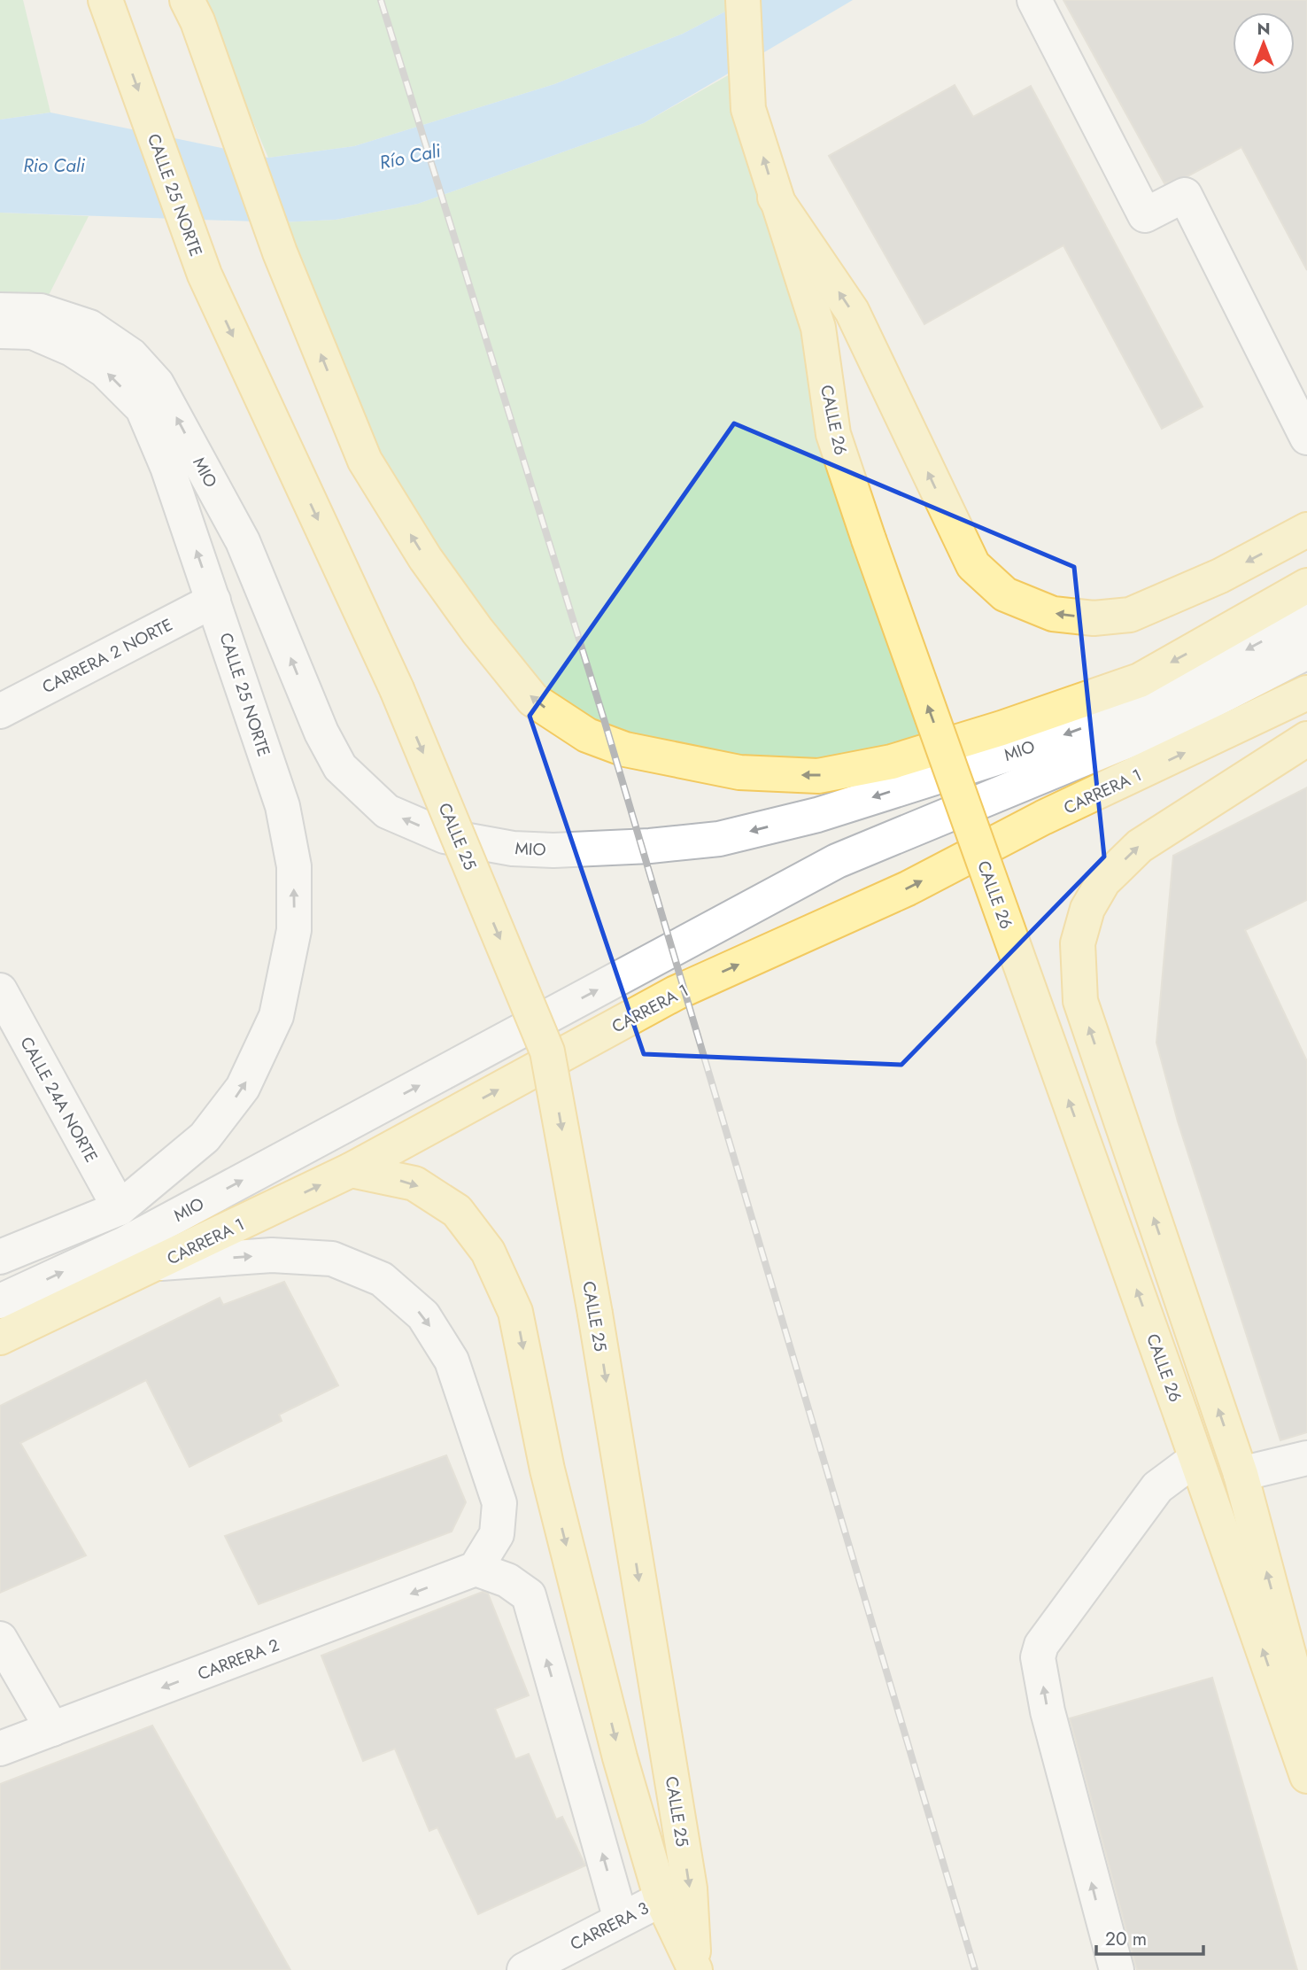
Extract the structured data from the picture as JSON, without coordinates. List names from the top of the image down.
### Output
{
  "streets": {
    "main road": [
      "CALLE 25 NORTE",
      "CALLE 26",
      "CARRERA 1",
      "CALLE 25"
    ],
    "street": [
      "MIO",
      "CARRERA 2 NORTE",
      "CALLE 24A NORTE",
      "CARRERA 2",
      "CARRERA 3"
    ]
  },
  "crossings": [
    ["CALLE 25 NORTE", "CARRERA 2 NORTE"],
    ["CALLE 25 NORTE", "CALLE 25"],
    ["CALLE 25 NORTE", "CALLE 24A NORTE"]
  ],
  "one_way": ["CALLE 26", "CARRERA 1", "CARRERA 2"],
  "water": ["Río Cali", "Rio Cali"],
  "scale_bar": "20 m",
  "north": "top"
}
